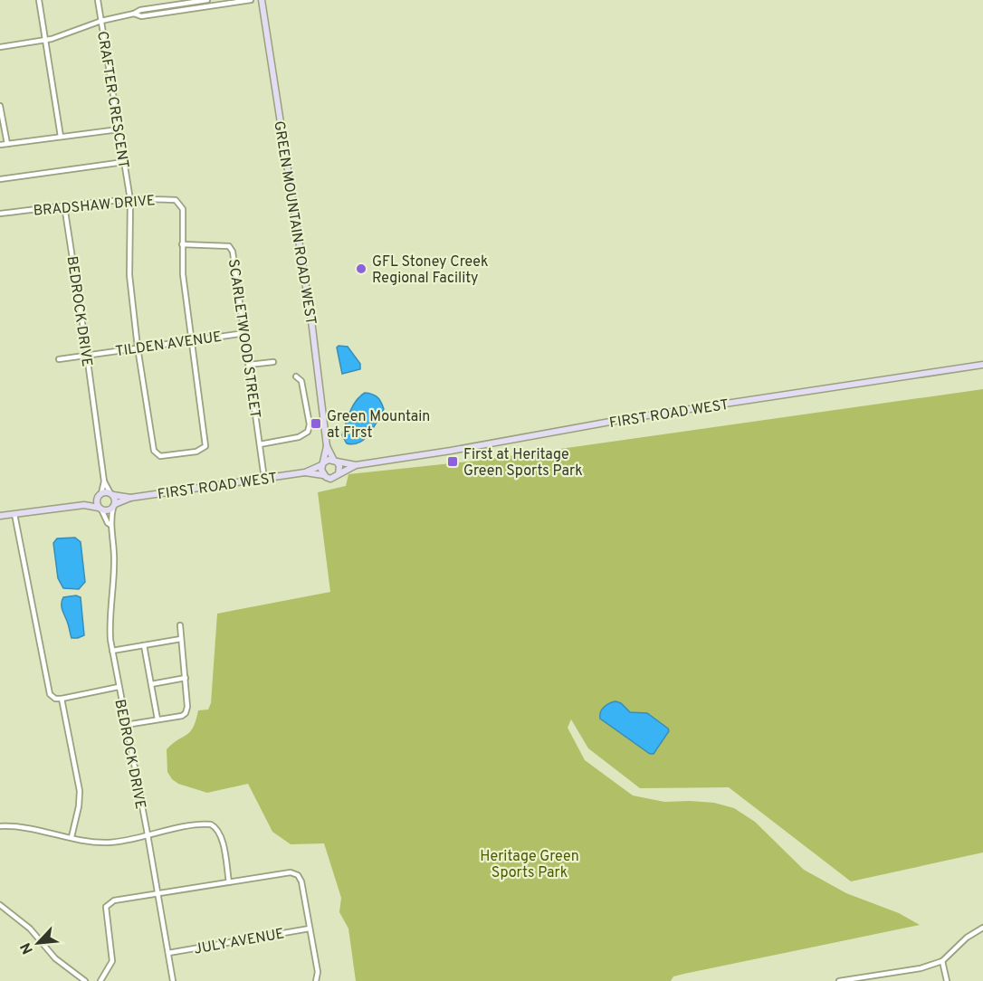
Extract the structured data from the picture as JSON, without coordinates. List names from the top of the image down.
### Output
{
  "streets": {
    "street": [
      "CRAFTER CRESCENT",
      "BRADSHAW DRIVE",
      "GREEN MOUNTAIN ROAD WEST",
      "BEDROCK DRIVE",
      "SCARLETWOOD STREET",
      "TILDEN AVENUE",
      "FIRST ROAD WEST",
      "JULY AVENUE"
    ]
  },
  "crossings": [
    ["CRAFTER CRESCENT", "BRADSHAW DRIVE"],
    ["CRAFTER CRESCENT", "TILDEN AVENUE"],
    ["BRADSHAW DRIVE", "BEDROCK DRIVE"],
    ["BRADSHAW DRIVE", "SCARLETWOOD STREET"],
    ["BRADSHAW DRIVE", "TILDEN AVENUE"],
    ["GREEN MOUNTAIN ROAD WEST", "FIRST ROAD WEST"],
    ["BEDROCK DRIVE", "TILDEN AVENUE"],
    ["BEDROCK DRIVE", "FIRST ROAD WEST"],
    ["BEDROCK DRIVE", "JULY AVENUE"],
    ["SCARLETWOOD STREET", "TILDEN AVENUE"],
    ["SCARLETWOOD STREET", "FIRST ROAD WEST"]
  ],
  "parks": ["Heritage Green Sports Park"],
  "places": {
    "other": ["GFL Stoney Creek Regional Facility"],
    "transit": ["Green Mountain at First", "First at Heritage Green Sports Park"]
  },
  "north": "bottom left"
}
